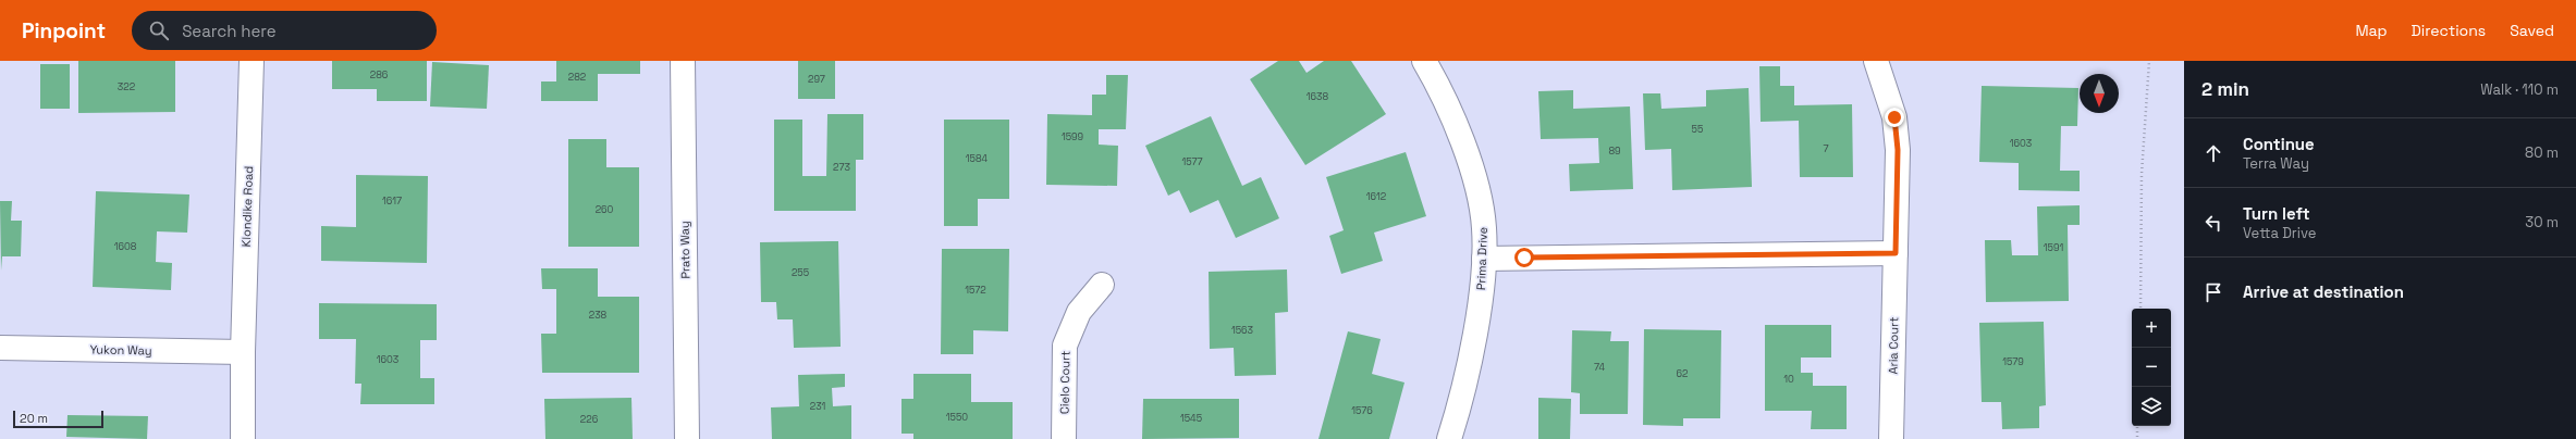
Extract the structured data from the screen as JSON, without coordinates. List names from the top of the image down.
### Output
{
  "streets": {
    "street": [
      "Klondike Road",
      "Prato Way",
      "Prima Drive",
      "Aria Court",
      "Yukon Way",
      "Cielo Court"
    ]
  },
  "crossings": [
    ["Klondike Road", "Yukon Way"]
  ],
  "house_numbers": [
    "286",
    "282",
    "297",
    "322",
    "1638",
    "55",
    "1599",
    "1603",
    "7",
    "89",
    "1584",
    "1577",
    "273",
    "1612",
    "1617",
    "260",
    "1608",
    "1591",
    "255",
    "1572",
    "238",
    "1563",
    "1603",
    "1579",
    "74",
    "62",
    "10",
    "231",
    "1576",
    "1550",
    "1545",
    "226"
  ],
  "scale_bar": "20 m",
  "north": "bottom",
  "page": {
    "header": "Pinpoint",
    "search": "Search here",
    "nav": ["Map", "Directions", "Saved"],
    "heading": ["2 min", "Walk · 110 m"],
    "list": [
      ["Continue", "Terra Way", "80 m"],
      ["Turn left", "Vetta Drive", "30 m"],
      "Arrive at destination"
    ],
    "map_buttons": ["+", "−"],
    "scale": "20 m"
  }
}
